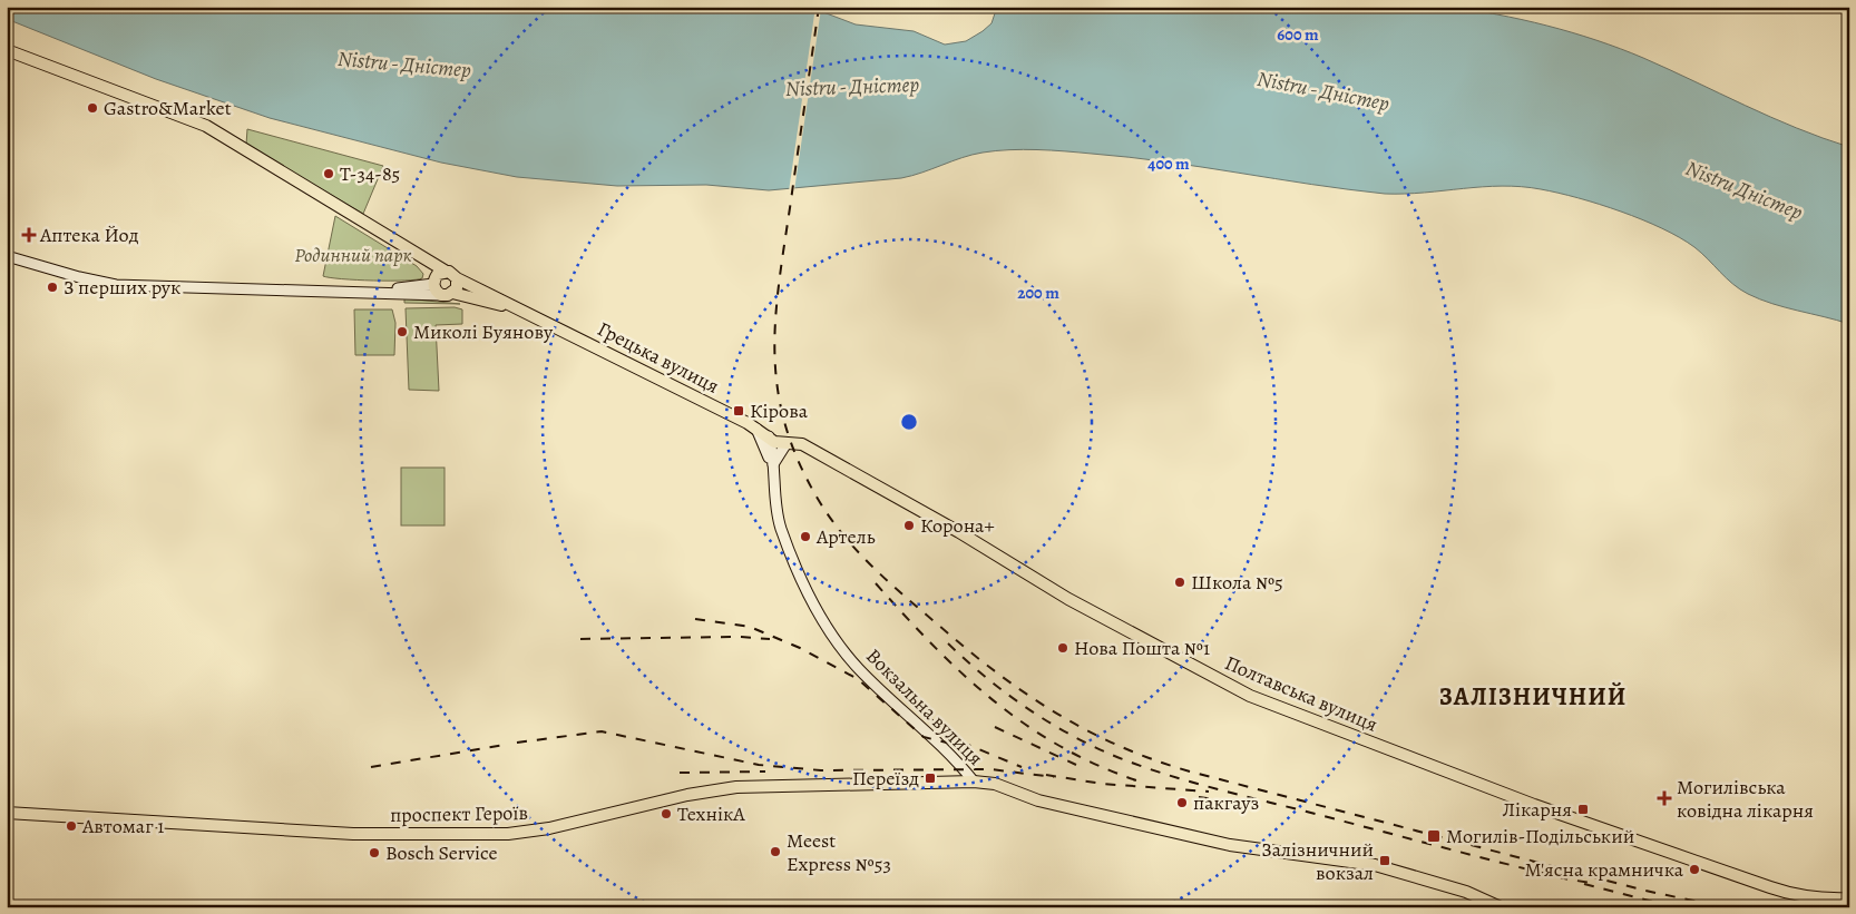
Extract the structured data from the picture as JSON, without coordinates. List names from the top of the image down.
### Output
{
  "streets": {
    "main road": [
      "Грецька вулиця",
      "Полтавська вулиця",
      "Вокзальна вулиця",
      "проспект Героїв"
    ]
  },
  "crossings": [
    ["Грецька вулиця", "Полтавська вулиця"],
    ["Грецька вулиця", "Вокзальна вулиця"],
    ["Полтавська вулиця", "Вокзальна вулиця"],
    ["Вокзальна вулиця", "проспект Героїв"]
  ],
  "districts": ["ЗАЛІЗНИЧНИЙ"],
  "water": ["Nistru - Дністер", "Nistru Дністер"],
  "parks": ["Родинний парк"],
  "places": {
    "other": [
      "Gastro&Market",
      "Т-34-85",
      "З перших рук",
      "Миколі Буянову",
      "Корона+",
      "Артель",
      "Школа №5",
      "Нова Пошта №1",
      "пакгауз",
      "ТехнікА",
      "Автомаг 1",
      "Meest Express №53",
      "Bosch Service",
      "М'ясна крамничка"
    ],
    "health": ["Аптека Йод", "Могилівська ковідна лікарня"],
    "transit": [
      "Кірова",
      "Переїзд",
      "Лікарня",
      "Могилів-Подільський",
      "Залізничний вокзал"
    ]
  },
  "rings": ["600 m", "400 m", "200 m"]
}
